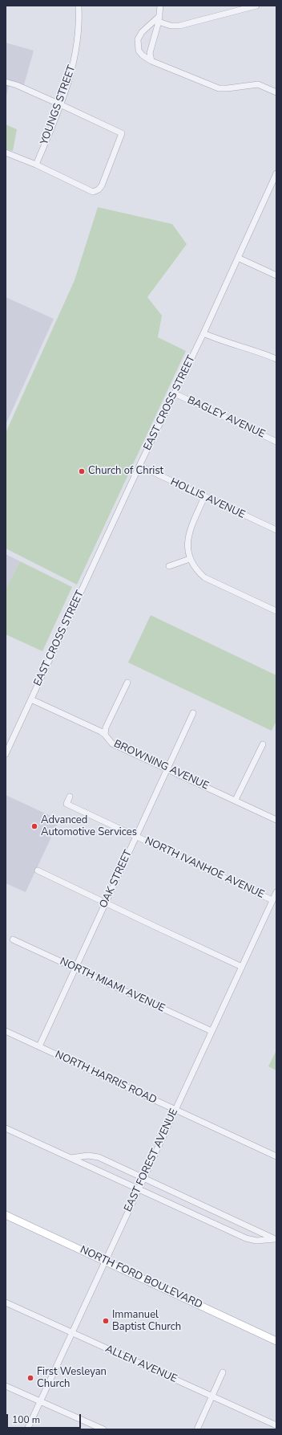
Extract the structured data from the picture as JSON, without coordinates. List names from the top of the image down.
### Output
{
  "streets": {
    "main road": ["NORTH FORD BOULEVARD"],
    "street": [
      "YOUNGS STREET",
      "EAST CROSS STREET",
      "BAGLEY AVENUE",
      "HOLLIS AVENUE",
      "BROWNING AVENUE",
      "NORTH IVANHOE AVENUE",
      "OAK STREET",
      "NORTH MIAMI AVENUE",
      "NORTH HARRIS ROAD",
      "EAST FOREST AVENUE",
      "ALLEN AVENUE"
    ]
  },
  "crossings": [
    ["EAST CROSS STREET", "BAGLEY AVENUE"],
    ["EAST CROSS STREET", "HOLLIS AVENUE"],
    ["EAST CROSS STREET", "BROWNING AVENUE"],
    ["BROWNING AVENUE", "OAK STREET"],
    ["NORTH IVANHOE AVENUE", "OAK STREET"],
    ["NORTH IVANHOE AVENUE", "EAST FOREST AVENUE"],
    ["OAK STREET", "NORTH MIAMI AVENUE"],
    ["OAK STREET", "NORTH HARRIS ROAD"],
    ["NORTH MIAMI AVENUE", "EAST FOREST AVENUE"],
    ["NORTH HARRIS ROAD", "EAST FOREST AVENUE"],
    ["EAST FOREST AVENUE", "NORTH FORD BOULEVARD"],
    ["EAST FOREST AVENUE", "ALLEN AVENUE"]
  ],
  "places": [
    "Church of Christ",
    "Advanced Automotive Services",
    "Immanuel Baptist Church",
    "First Wesleyan Church"
  ],
  "scale_bar": "100 m"
}
